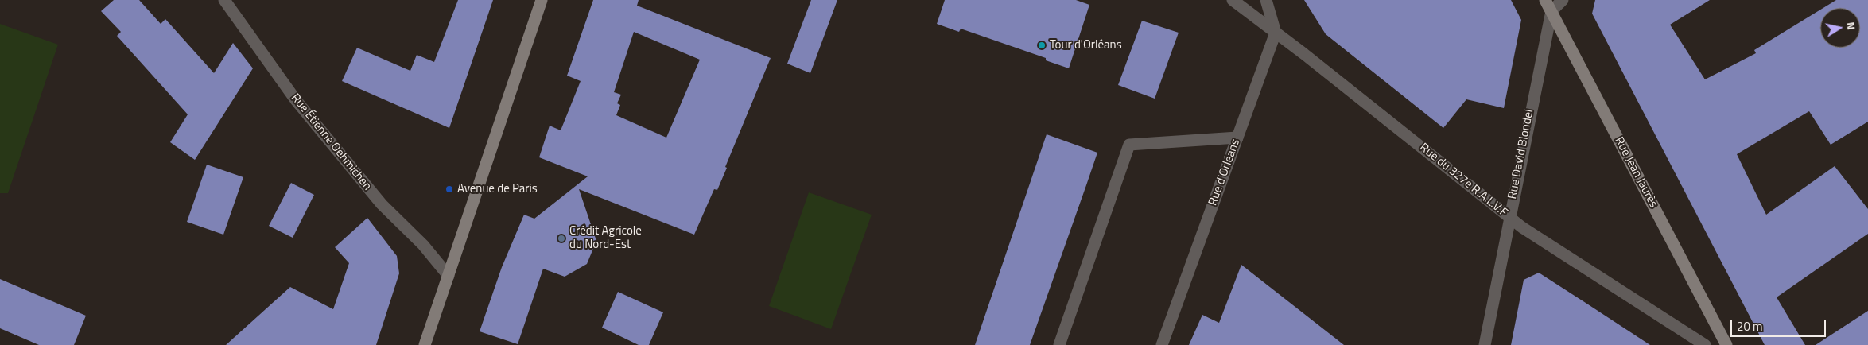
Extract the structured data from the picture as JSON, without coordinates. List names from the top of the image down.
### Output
{
  "streets": {
    "main road": ["Rue Jean Jaurès"],
    "street": [
      "Rue Étienne Oehmichen",
      "Rue David Blondel",
      "Rue d'Orléans",
      "Rue du 327e R.A.L.V.F"
    ]
  },
  "crossings": [
    ["Rue David Blondel", "Rue Jean Jaurès"],
    ["Rue David Blondel", "Rue du 327e R.A.L.V.F"],
    ["Rue d'Orléans", "Rue du 327e R.A.L.V.F"]
  ],
  "places": ["Tour d'Orléans", "Avenue de Paris", "Crédit Agricole du Nord-Est"],
  "scale_bar": "20 m",
  "north": "right"
}
